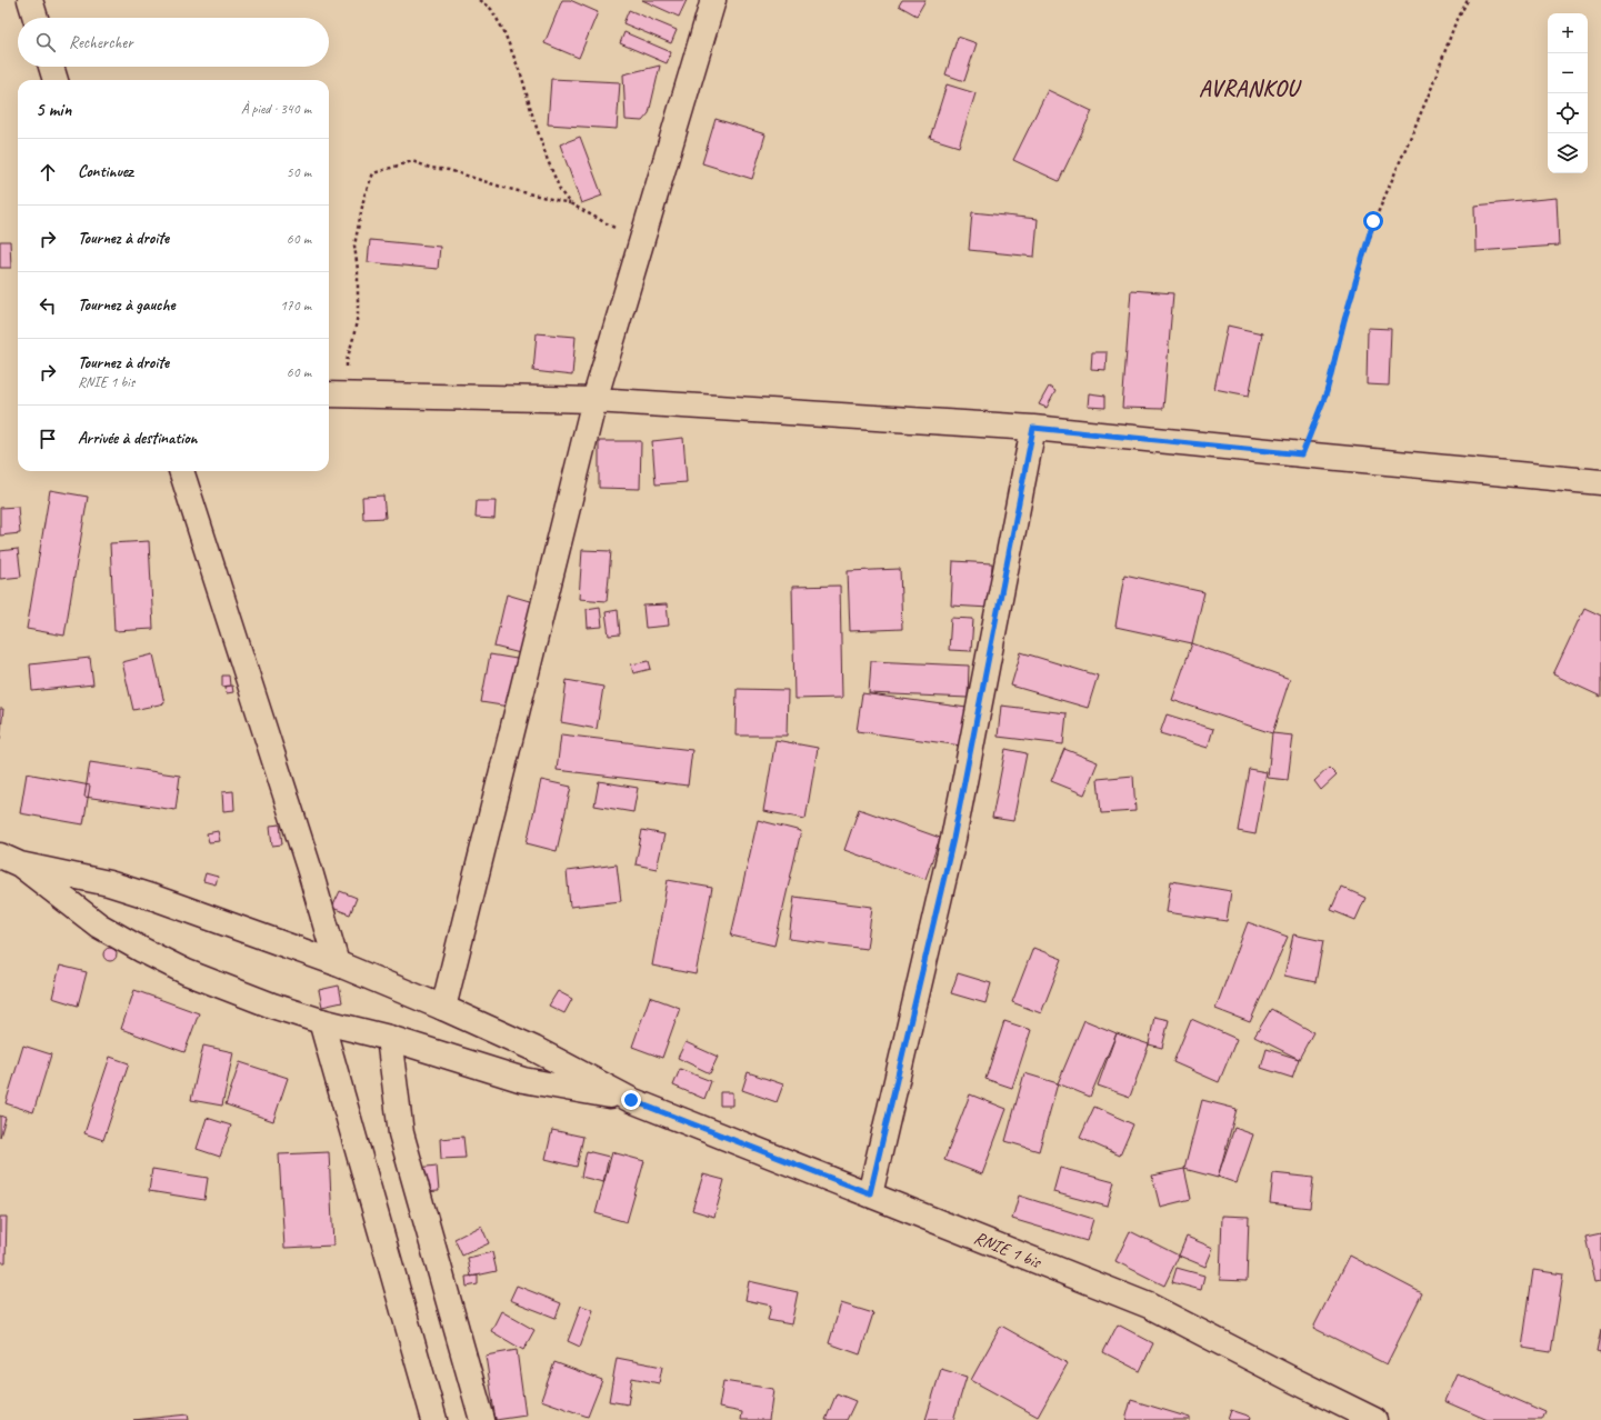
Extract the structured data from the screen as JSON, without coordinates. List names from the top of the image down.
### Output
{
  "streets": {
    "street": ["RNIE 1 bis"]
  },
  "districts": ["AVRANKOU"],
  "page": {
    "map_buttons": ["+", "−"],
    "search": "Rechercher",
    "heading": ["5 min", "À pied · 340 m"],
    "list": [
      ["Continuez", "50 m"],
      ["Tournez à droite", "60 m"],
      ["Tournez à gauche", "170 m"],
      ["Tournez à droite", "RNIE 1 bis", "60 m"],
      "Arrivée à destination"
    ]
  }
}
